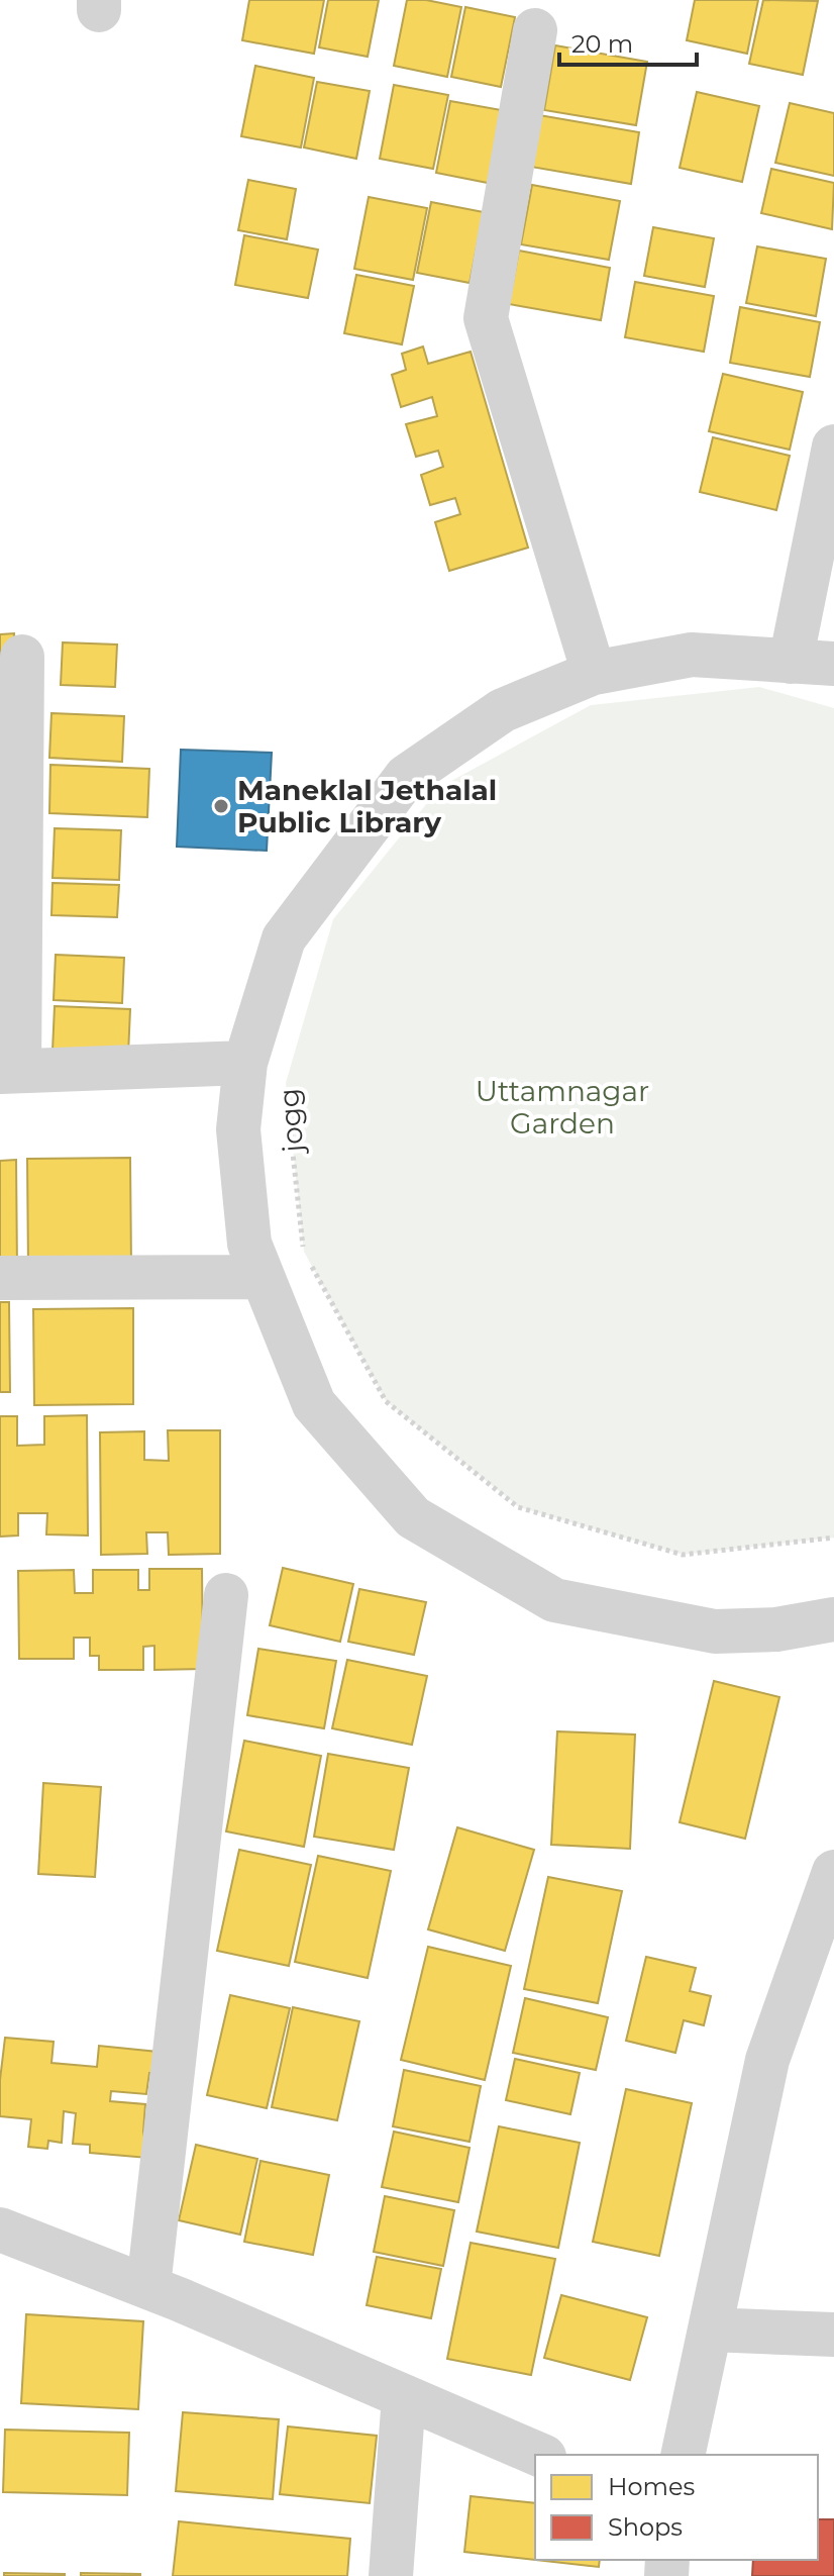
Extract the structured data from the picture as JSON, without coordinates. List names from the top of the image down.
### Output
{
  "streets": {
    "path": ["jogg"]
  },
  "parks": ["Uttamnagar Garden"],
  "places": ["Maneklal Jethalal Public Library"],
  "legend": ["Homes", "Shops"],
  "scale_bar": "20 m"
}
